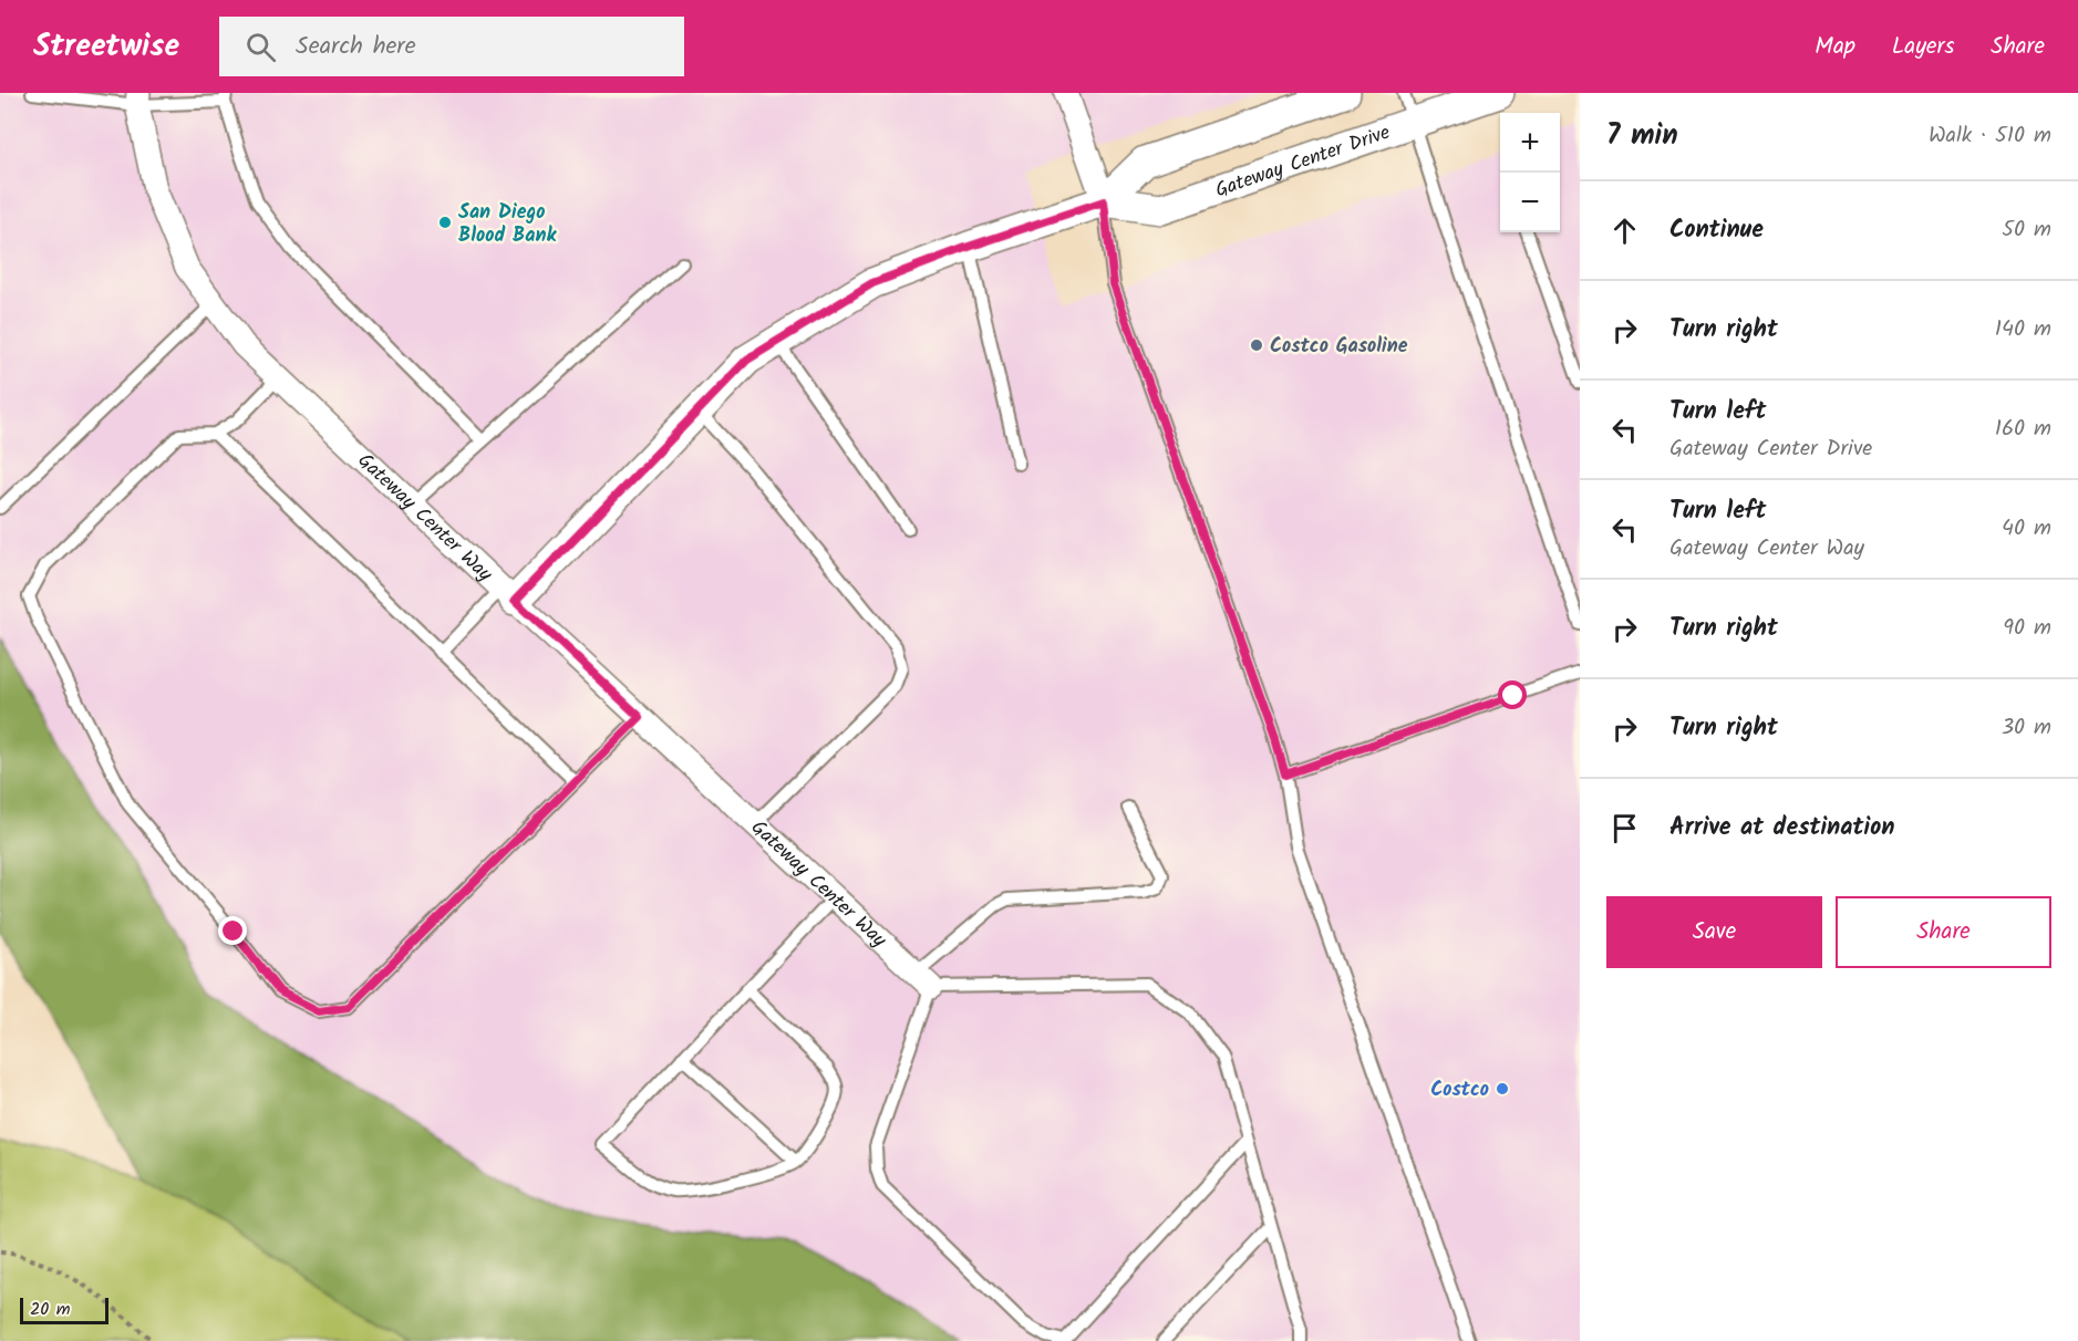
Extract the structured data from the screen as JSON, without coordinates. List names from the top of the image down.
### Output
{
  "streets": {
    "street": ["Gateway Center Drive", "Gateway Center Way"]
  },
  "crossings": [
    ["Gateway Center Drive", "Gateway Center Way"]
  ],
  "places": ["San Diego Blood Bank", "Costco Gasoline", "Costco"],
  "scale_bar": "20 m",
  "page": {
    "header": "Streetwise",
    "search": "Search here",
    "nav": ["Map", "Layers", "Share"],
    "heading": ["7 min", "Walk · 510 m"],
    "map_buttons": ["+", "−"],
    "list": [
      ["Continue", "50 m"],
      ["Turn right", "140 m"],
      ["Turn left", "Gateway Center Drive", "160 m"],
      ["Turn left", "Gateway Center Way", "40 m"],
      ["Turn right", "90 m"],
      ["Turn right", "30 m"],
      "Arrive at destination"
    ],
    "buttons": ["Save", "Share"],
    "scale": "20 m"
  }
}
